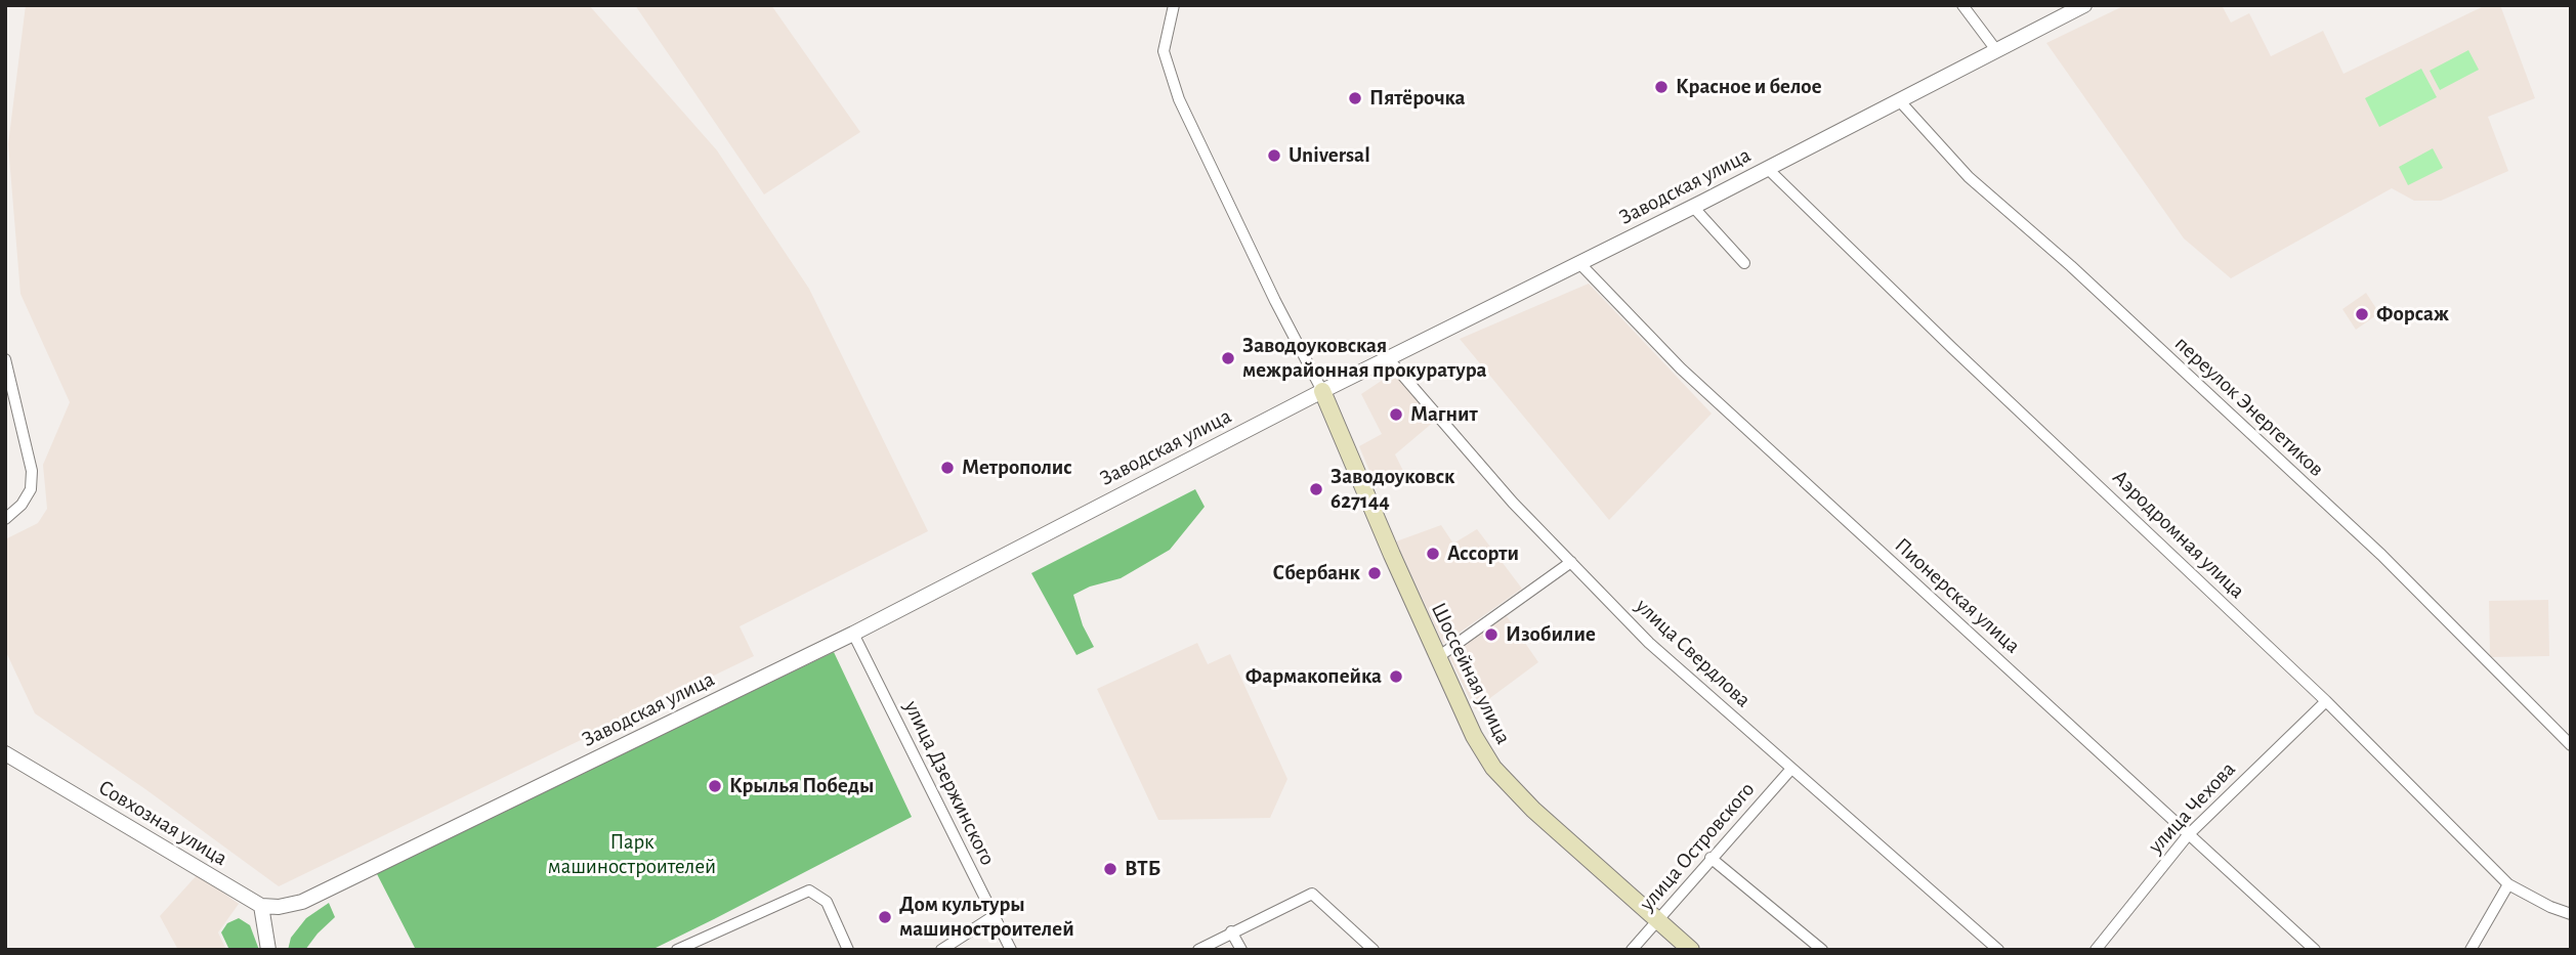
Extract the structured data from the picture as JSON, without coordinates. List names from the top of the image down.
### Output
{
  "streets": {
    "main road": ["Шоссейная улица"],
    "street": [
      "Заводская улица",
      "переулок Энергетиков",
      "Аэродромная улица",
      "Пионерская улица",
      "улица Свердлова",
      "улица Дзержинского",
      "улица Чехова",
      "Совхозная улица",
      "улица Островского"
    ]
  },
  "crossings": [
    ["Заводская улица", "переулок Энергетиков"],
    ["Заводская улица", "Аэродромная улица"],
    ["Заводская улица", "Пионерская улица"],
    ["Заводская улица", "улица Свердлова"],
    ["Заводская улица", "Шоссейная улица"],
    ["Заводская улица", "улица Дзержинского"],
    ["Заводская улица", "Совхозная улица"],
    ["Аэродромная улица", "улица Чехова"],
    ["Пионерская улица", "улица Чехова"],
    ["улица Свердлова", "улица Островского"],
    ["Шоссейная улица", "улица Островского"]
  ],
  "parks": ["Парк машиностроителей"],
  "places": [
    "Красное и белое",
    "Пятёрочка",
    "Universal",
    "Форсаж",
    "Заводоуковская межрайонная прокуратура",
    "Магнит",
    "Метрополис",
    "Заводоуковск 627144",
    "Ассорти",
    "Сбербанк",
    "Изобилие",
    "Фармакопейка",
    "Крылья Победы",
    "ВТБ",
    "Дом культуры машиностроителей"
  ]
}
